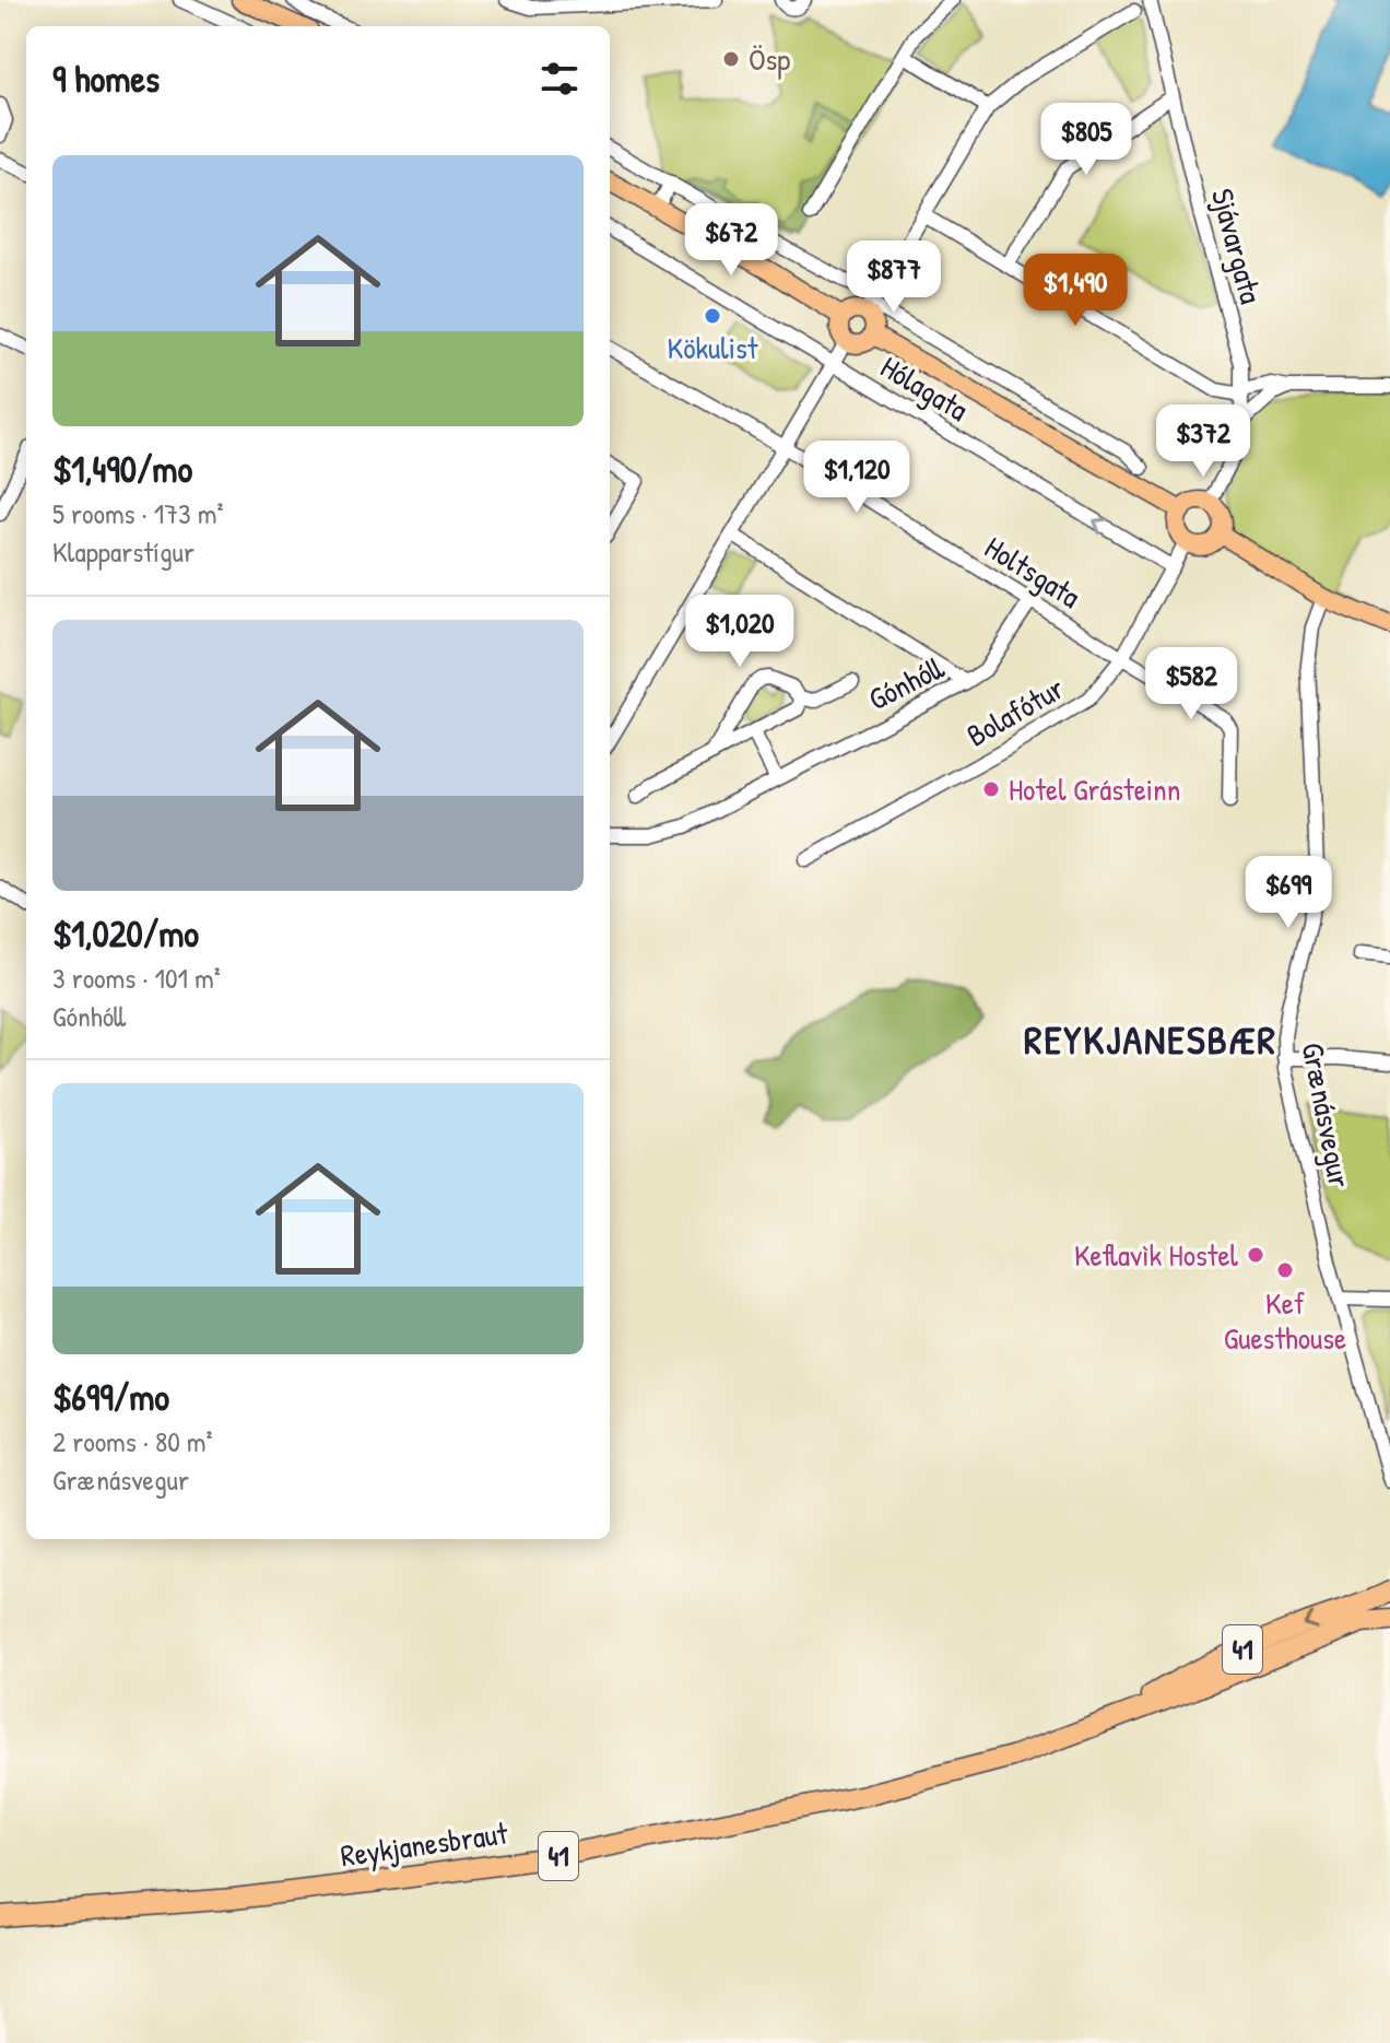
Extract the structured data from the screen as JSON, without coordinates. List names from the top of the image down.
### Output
{
  "streets": {
    "highway": ["41", "Reykjanesbraut"],
    "street": [
      "Sjávargata",
      "Hólagata",
      "Holtsgata",
      "Gónhóll",
      "Bolafótur",
      "Grænásvegur"
    ]
  },
  "crossings": [
    ["Sjávargata", "Bolafótur"],
    ["Hólagata", "Bolafótur"],
    ["Holtsgata", "Gónhóll"],
    ["Holtsgata", "Bolafótur"]
  ],
  "districts": ["REYKJANESBÆR"],
  "places": [
    "Ösp",
    "Kökulist",
    "Hotel Grásteinn",
    "Keflavìk Hostel",
    "Kef Guesthouse"
  ],
  "page": {
    "heading": "9 homes",
    "price": [
      "$805",
      "$672",
      "$877",
      "$1,490",
      "$372",
      "$1,120",
      "$1,020",
      "$582",
      "$699"
    ],
    "list": [
      {
        "name": "$1,490/mo",
        "note": "5 rooms · 173 m² · Klapparstígur"
      },
      {
        "name": "$1,020/mo",
        "note": "3 rooms · 101 m² · Gónhóll"
      },
      {
        "name": "$699/mo",
        "note": "2 rooms · 80 m² · Grænásvegur"
      }
    ]
  }
}
